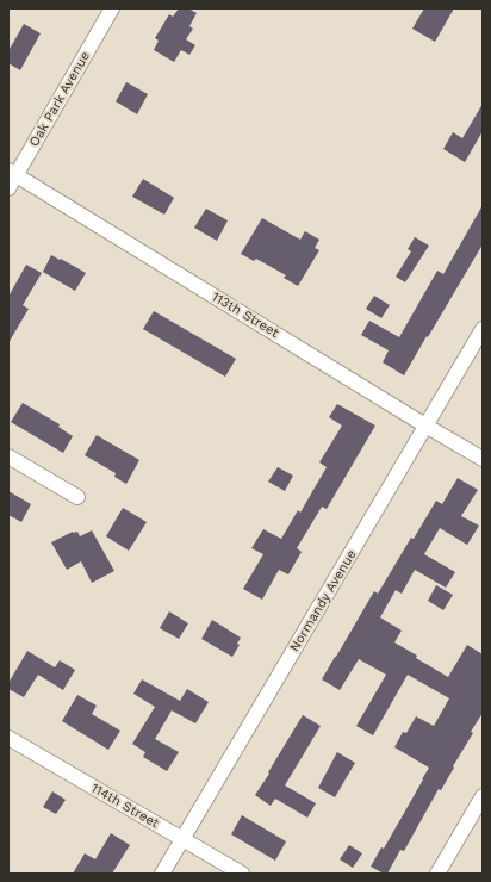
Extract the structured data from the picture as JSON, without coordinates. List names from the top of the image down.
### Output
{
  "streets": {
    "street": [
      "Oak Park Avenue",
      "113th Street",
      "Normandy Avenue",
      "114th Street"
    ]
  },
  "crossings": [
    ["Oak Park Avenue", "113th Street"],
    ["113th Street", "Normandy Avenue"],
    ["Normandy Avenue", "114th Street"]
  ]
}
